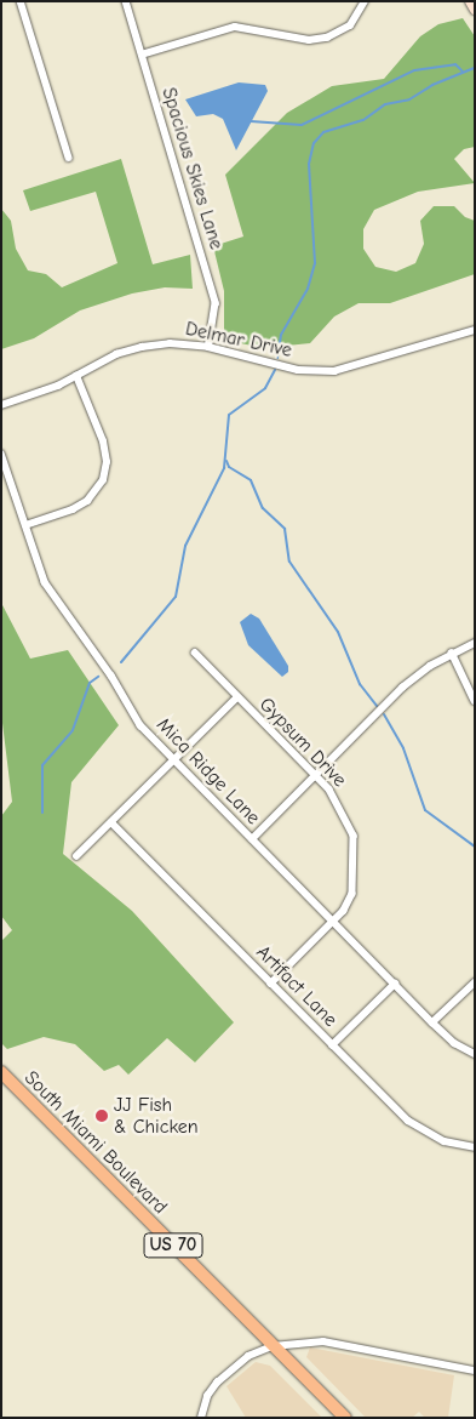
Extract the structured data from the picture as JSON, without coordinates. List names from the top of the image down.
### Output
{
  "streets": {
    "highway": ["South Miami Boulevard", "US 70"],
    "street": [
      "Spacious Skies Lane",
      "Delmar Drive",
      "Gypsum Drive",
      "Mica Ridge Lane",
      "Artifact Lane"
    ]
  },
  "crossings": [
    ["Spacious Skies Lane", "Delmar Drive"],
    ["Gypsum Drive", "Mica Ridge Lane"],
    ["Gypsum Drive", "Artifact Lane"]
  ],
  "places": ["JJ Fish & Chicken"]
}
